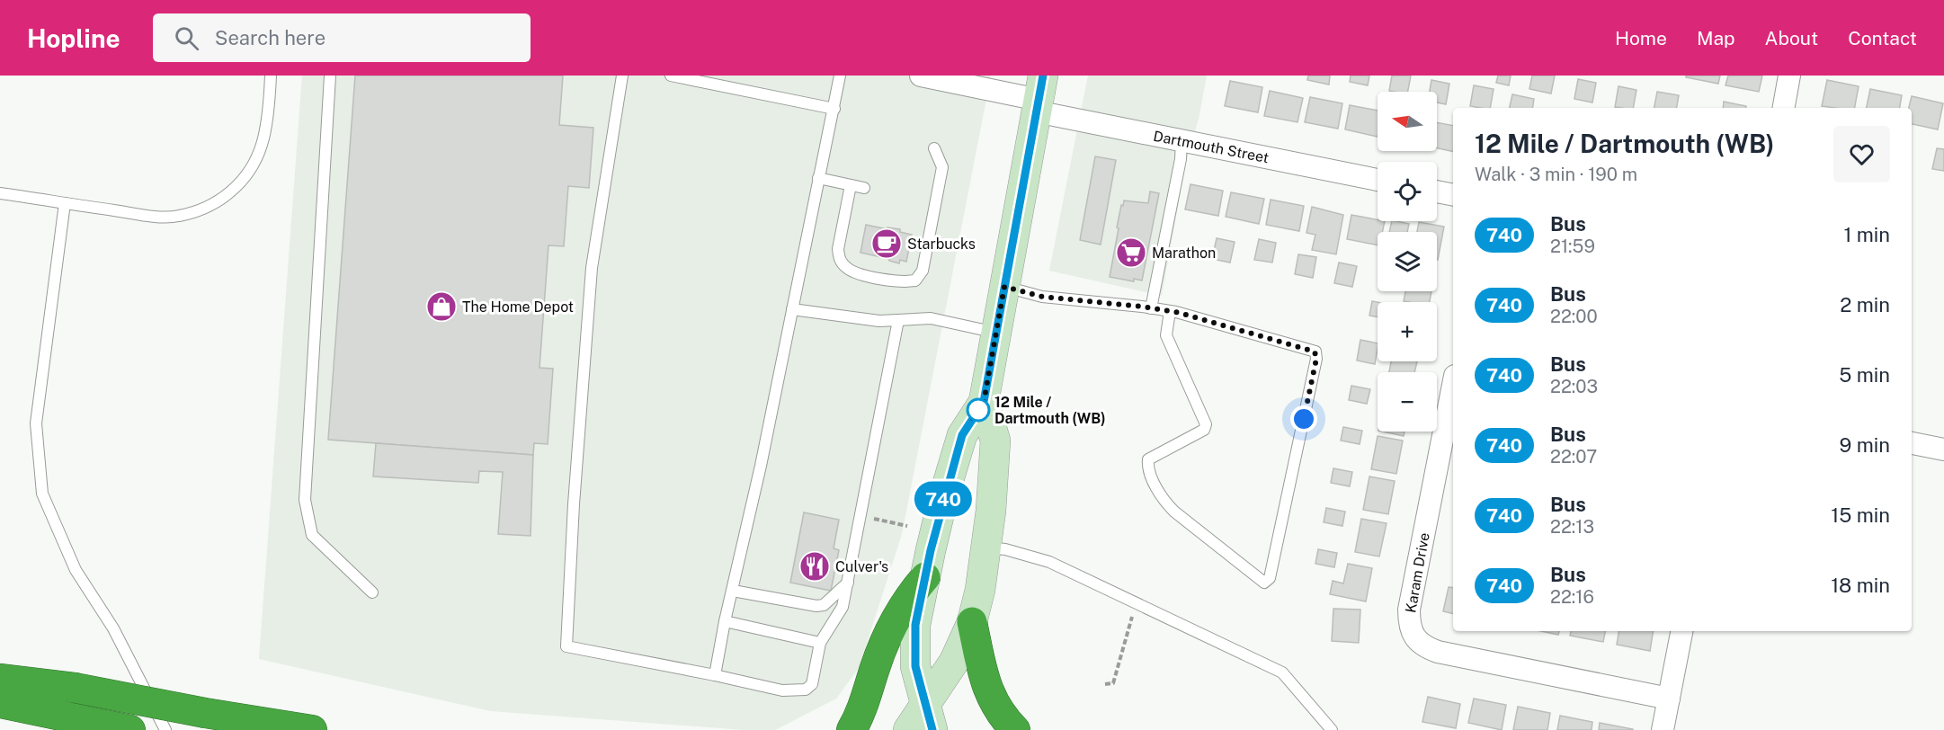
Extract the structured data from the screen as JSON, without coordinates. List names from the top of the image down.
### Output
{
  "streets": {
    "street": ["Dartmouth Street", "Karam Drive"]
  },
  "places": {
    "cafe": ["Starbucks"],
    "supermarket": ["Marathon"],
    "shop": ["The Home Depot"],
    "other": ["12 Mile / Dartmouth (WB)"],
    "restaurant": ["Culver's"]
  },
  "lines": ["bus line 740"],
  "north": "left",
  "page": {
    "header": "Hopline",
    "search": "Search here",
    "nav": [
      "Home",
      "Map",
      "About",
      "Contact"
    ],
    "on_map": "740",
    "map_buttons": ["+", "−"],
    "heading": ["12 Mile / Dartmouth (WB)", "Walk · 3 min · 190 m"],
    "list": [
      {
        "mark": "740",
        "name": "Bus",
        "note": "21:59",
        "value": "1 min"
      },
      {
        "mark": "740",
        "name": "Bus",
        "note": "22:00",
        "value": "2 min"
      },
      {
        "mark": "740",
        "name": "Bus",
        "note": "22:03",
        "value": "5 min"
      },
      {
        "mark": "740",
        "name": "Bus",
        "note": "22:07",
        "value": "9 min"
      },
      {
        "mark": "740",
        "name": "Bus",
        "note": "22:13",
        "value": "15 min"
      },
      {
        "mark": "740",
        "name": "Bus",
        "note": "22:16",
        "value": "18 min"
      }
    ]
  }
}
